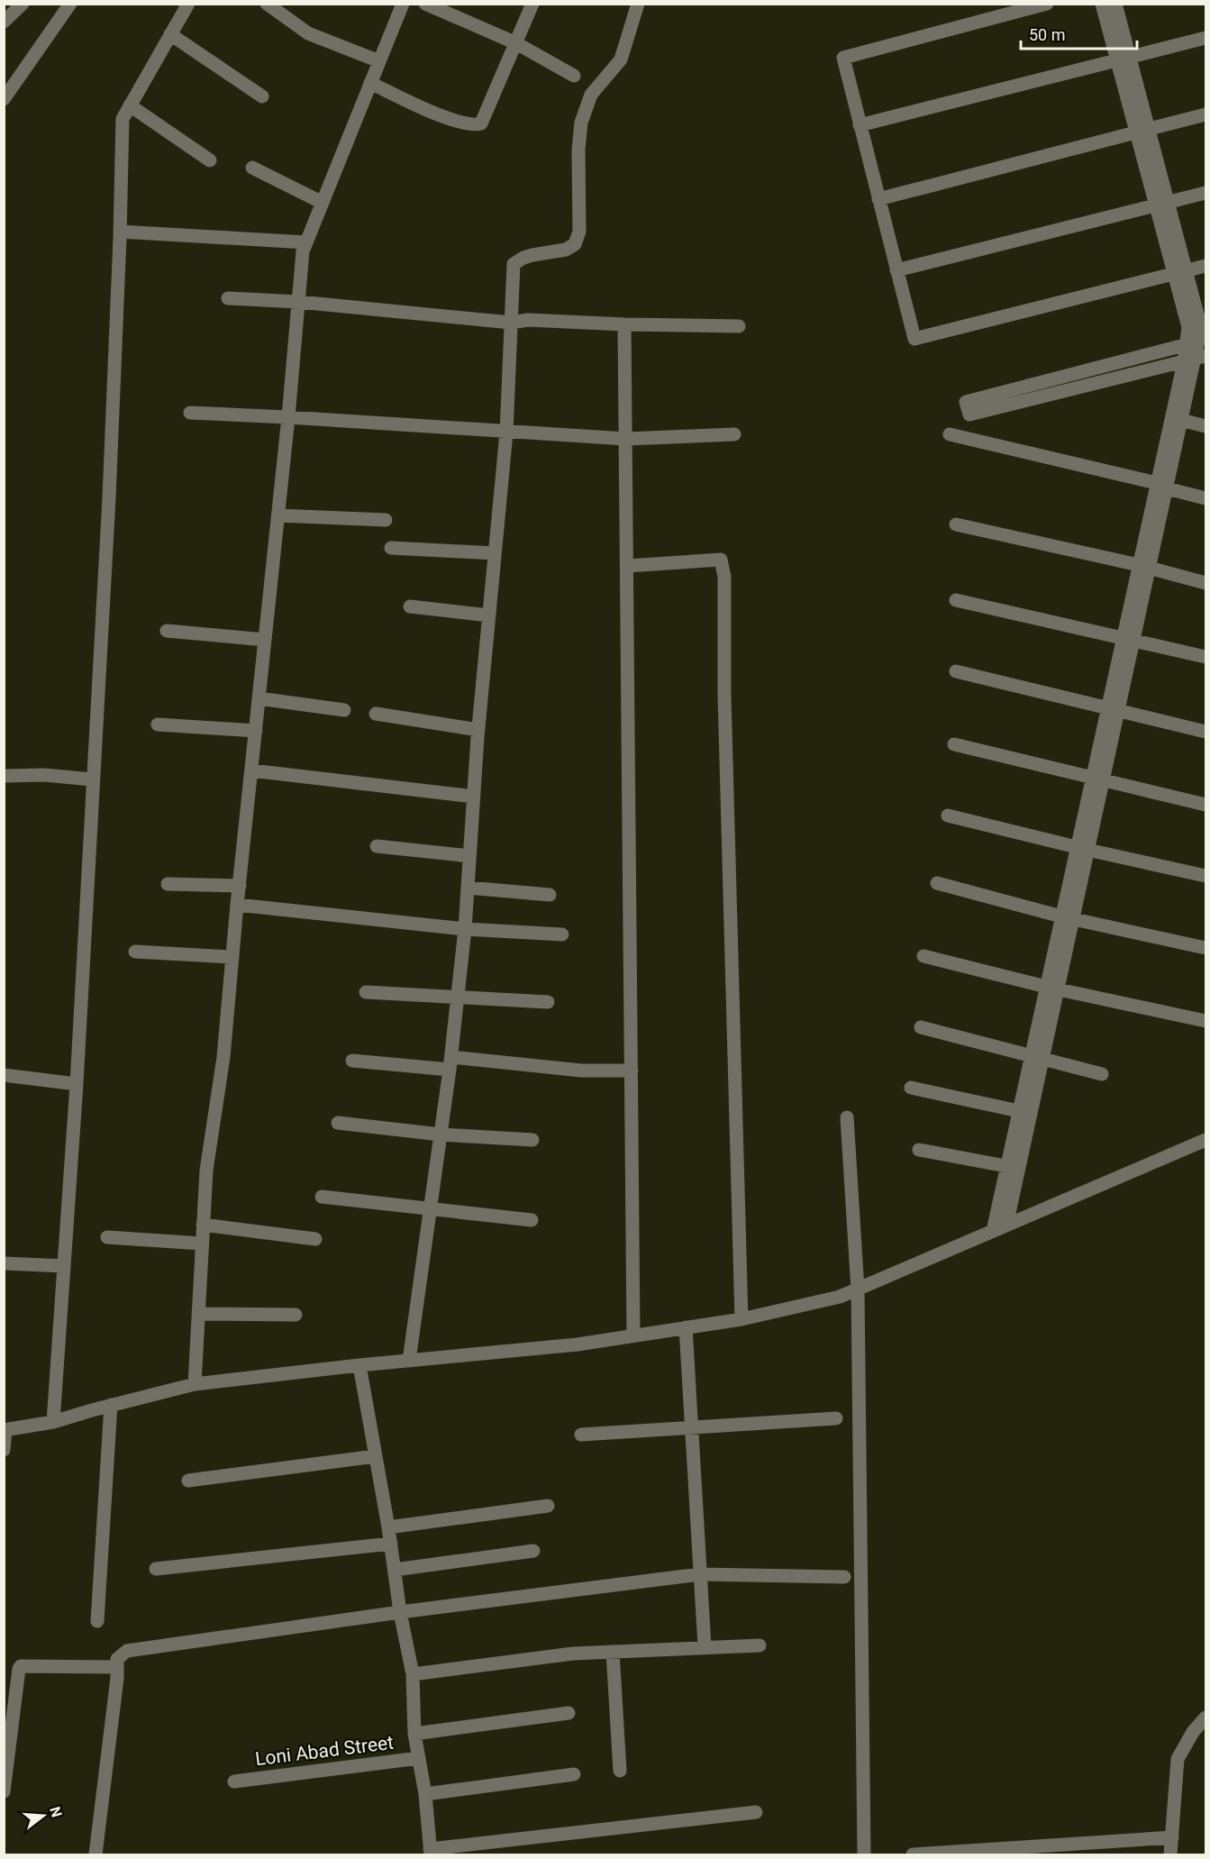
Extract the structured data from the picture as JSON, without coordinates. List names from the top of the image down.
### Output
{
  "streets": {
    "street": ["Loni Abad Street"]
  },
  "scale_bar": "50 m",
  "north": "right"
}
